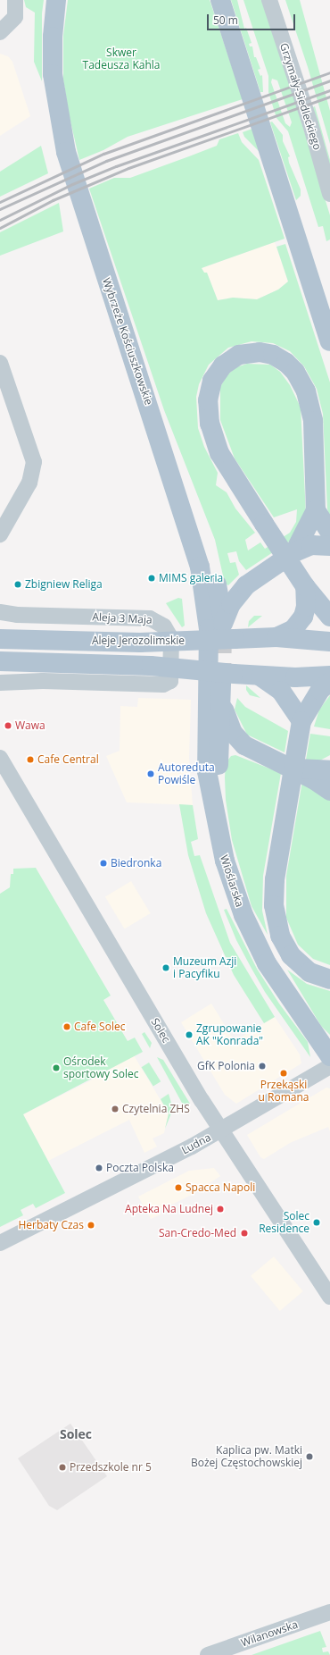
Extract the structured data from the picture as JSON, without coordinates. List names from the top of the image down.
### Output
{
  "streets": {
    "main road": ["Wybrzeże Kościuszkowskie", "Aleje Jerozolimskie", "Wioślarska"],
    "street": [
      "Grzymały-Siedleckiego",
      "Aleja 3 Maja",
      "Solec",
      "Ludna",
      "Wilanowska"
    ]
  },
  "crossings": [
    ["Wybrzeże Kościuszkowskie", "Wioślarska"],
    ["Solec", "Ludna"]
  ],
  "districts": ["Solec"],
  "parks": ["Skwer Tadeusza Kahla"],
  "places": [
    "MIMS galeria",
    "Zbigniew Religa",
    "Wawa",
    "Cafe Central",
    "Autoreduta Powiśle",
    "Biedronka",
    "Muzeum Azji i Pacyfiku",
    "Cafe Solec",
    "Zgrupowanie AK \"Konrada\"",
    "GfK Polonia",
    "Ośrodek sportowy Solec",
    "Przekąski u Romana",
    "Czytelnia ZHS",
    "Poczta Polska",
    "Spacca Napoli",
    "Apteka Na Ludnej",
    "Solec Residence",
    "Herbaty Czas",
    "San-Credo-Med",
    "Kaplica pw. Matki Bożej Częstochowskiej",
    "Przedszkole nr 5"
  ],
  "scale_bar": "50 m"
}
